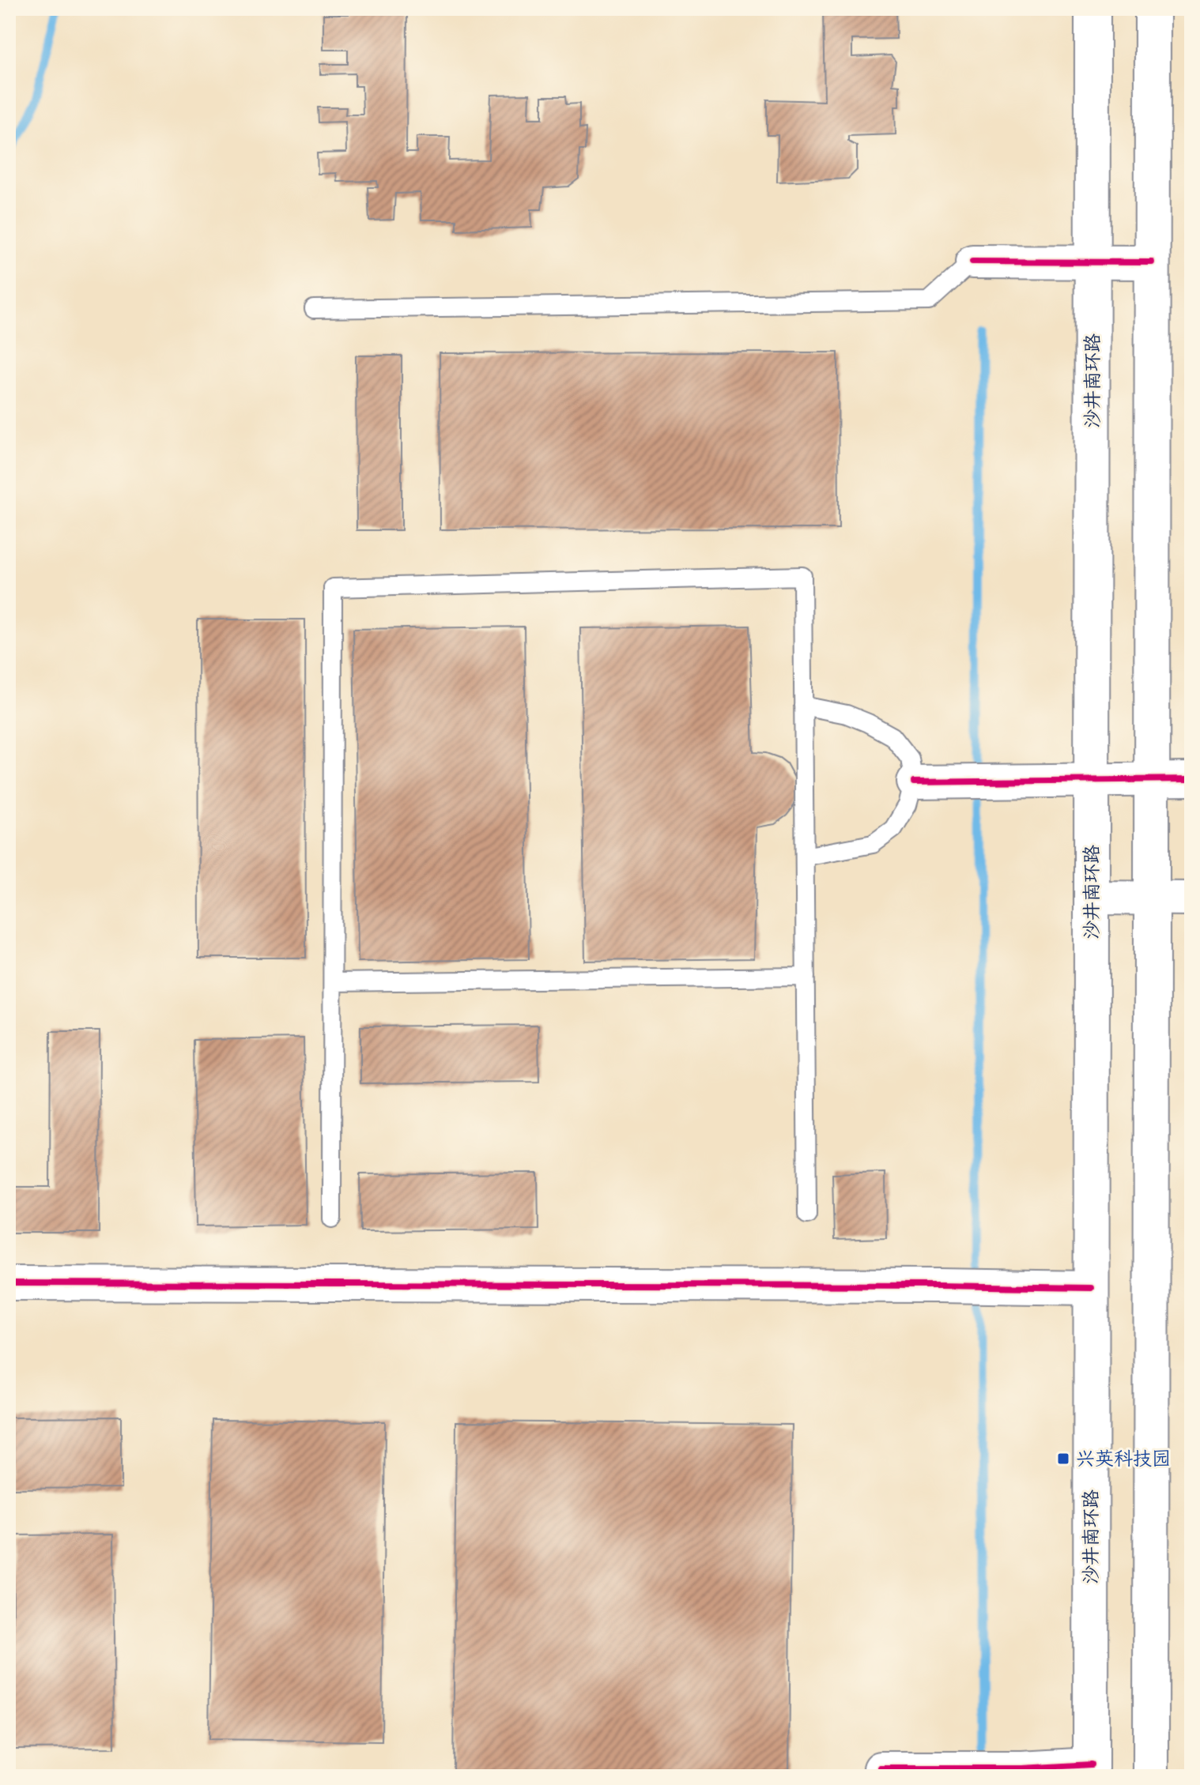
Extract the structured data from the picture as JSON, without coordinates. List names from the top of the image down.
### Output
{
  "streets": {
    "main road": ["沙井南环路"]
  },
  "places": {
    "transit": ["兴英科技园"]
  }
}
